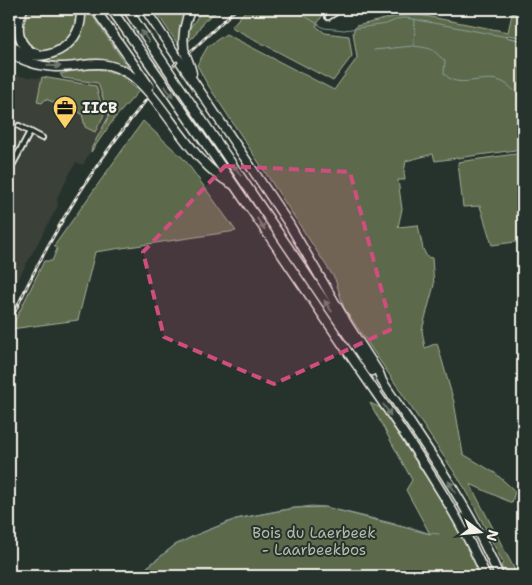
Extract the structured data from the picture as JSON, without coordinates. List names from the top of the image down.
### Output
{
  "parks": ["Bois du Laerbeek - Laarbeekbos"],
  "places": {
    "office": ["IICB"]
  },
  "north": "right"
}
